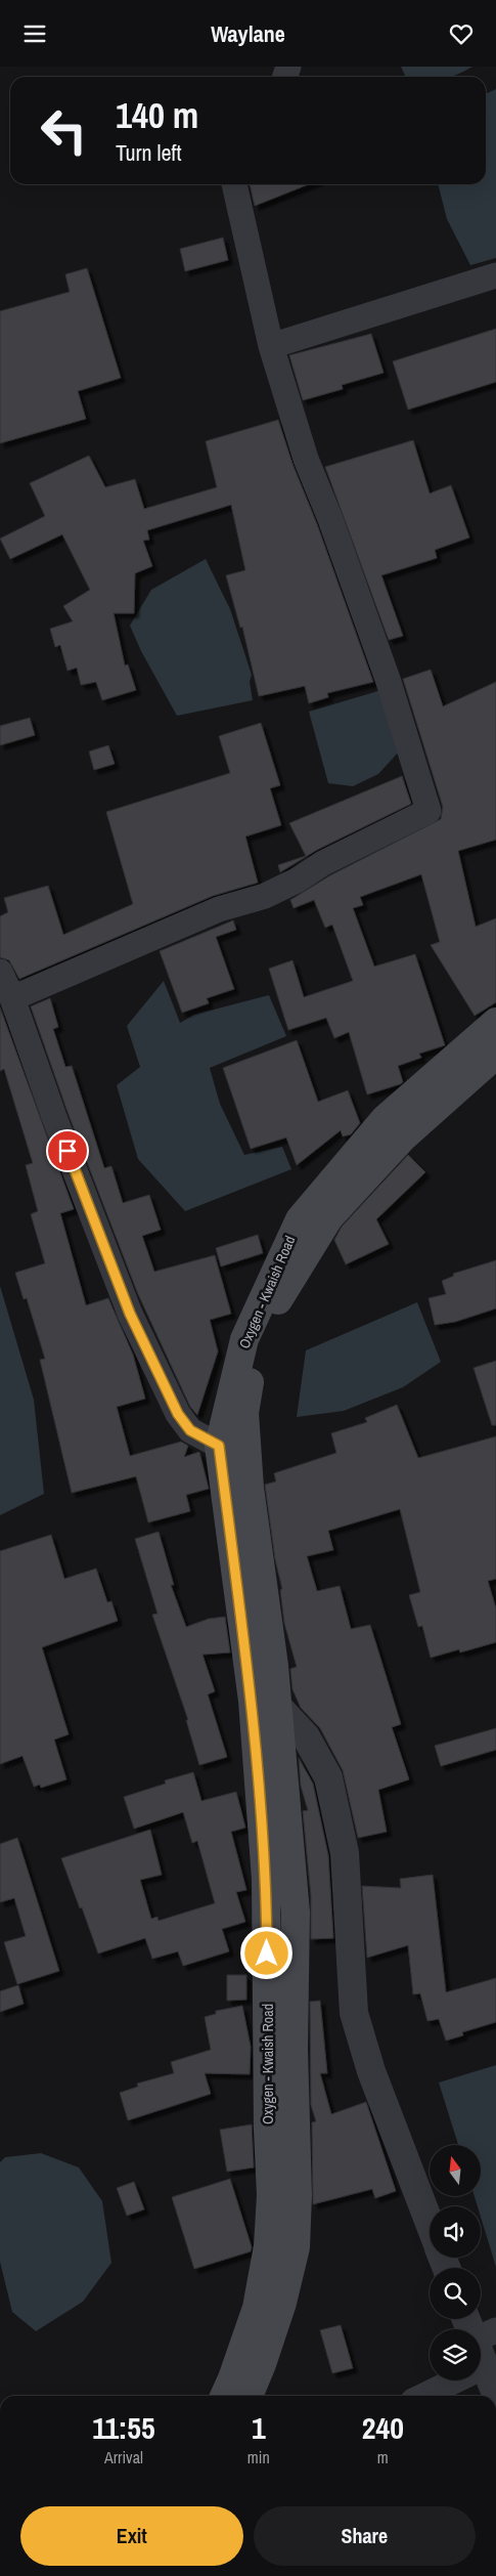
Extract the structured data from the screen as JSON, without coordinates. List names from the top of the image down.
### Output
{
  "streets": {
    "main road": ["Oxygen - Kwaish Road"]
  },
  "north": "top",
  "page": {
    "header": "Waylane",
    "turn": ["140 m", "Turn left"],
    "eta": [
      "11:55",
      "Arrival",
      "1",
      "min",
      "240",
      "m"
    ],
    "buttons": ["Exit", "Share"]
  }
}
